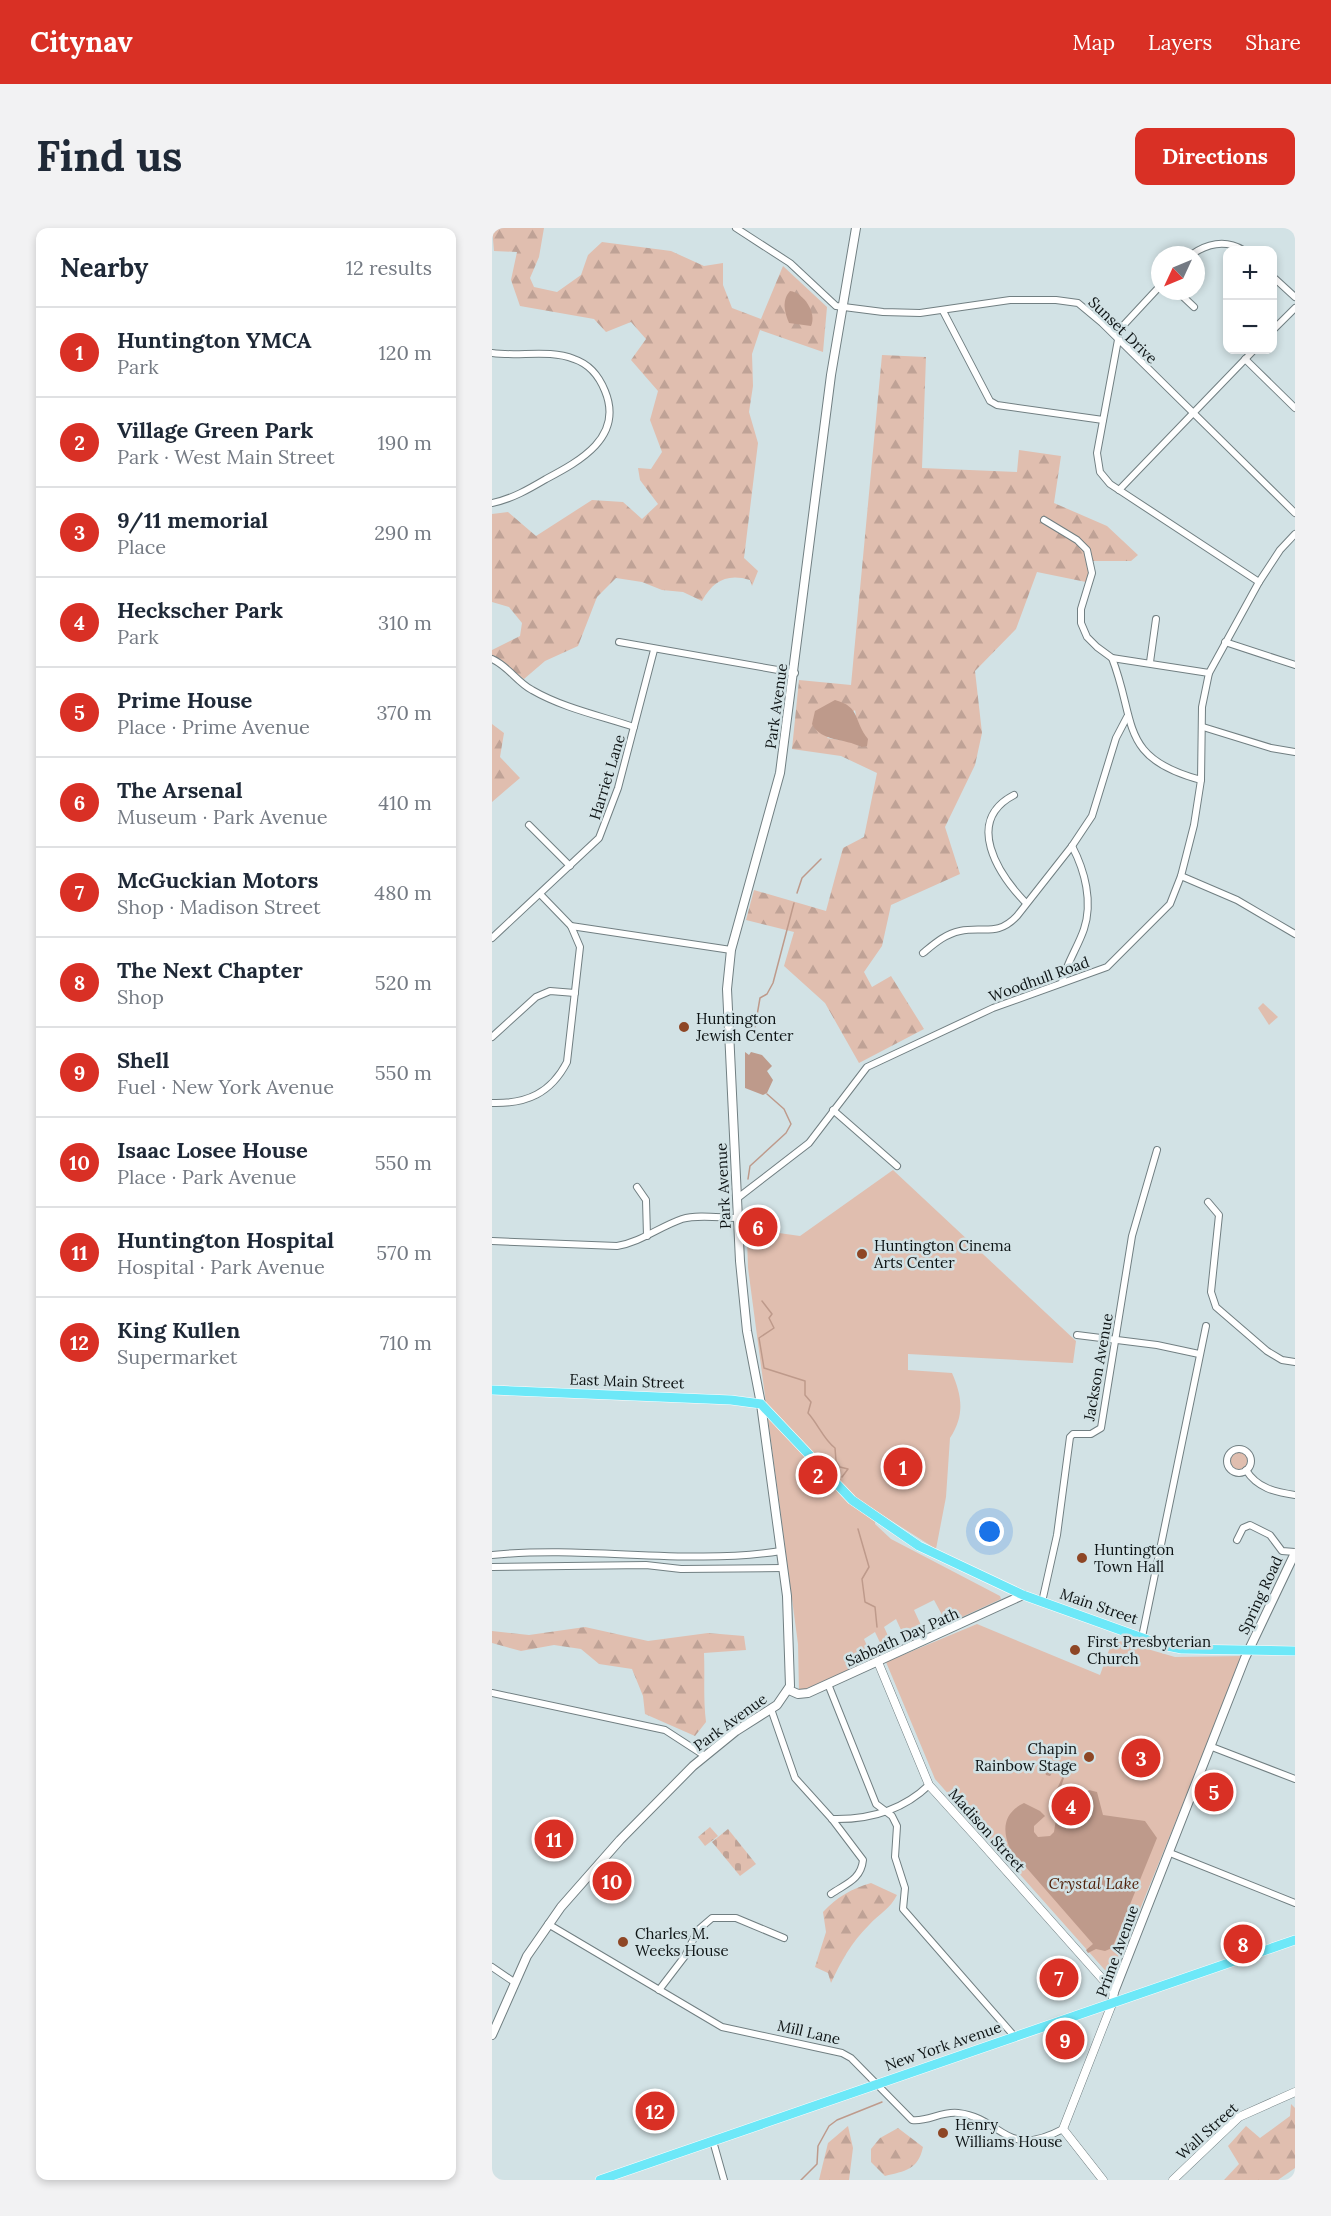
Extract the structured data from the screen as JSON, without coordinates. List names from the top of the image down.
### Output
{
  "streets": {
    "main road": [
      "Park Avenue",
      "East Main Street",
      "Spring Road",
      "Main Street",
      "Sabbath Day Path",
      "Prime Avenue",
      "New York Avenue"
    ],
    "street": [
      "Sunset Drive",
      "Harriet Lane",
      "Woodhull Road",
      "Jackson Avenue",
      "Madison Street",
      "Mill Lane",
      "Wall Street"
    ]
  },
  "crossings": [
    ["Sunset Drive", "Park Avenue"],
    ["Park Avenue", "Woodhull Road"],
    ["Park Avenue", "East Main Street"],
    ["Park Avenue", "Main Street"],
    ["Park Avenue", "Sabbath Day Path"],
    ["Park Avenue", "Mill Lane"],
    ["Jackson Avenue", "Main Street"],
    ["East Main Street", "Main Street"],
    ["Spring Road", "Main Street"],
    ["Spring Road", "Prime Avenue"],
    ["Main Street", "Sabbath Day Path"],
    ["Main Street", "Prime Avenue"],
    ["Sabbath Day Path", "Madison Street"],
    ["Madison Street", "Prime Avenue"],
    ["Prime Avenue", "Mill Lane"],
    ["Prime Avenue", "New York Avenue"],
    ["Mill Lane", "New York Avenue"]
  ],
  "water": ["Crystal Lake"],
  "places": [
    "Huntington Jewish Center",
    "Huntington Cinema Arts Center",
    "Huntington Town Hall",
    "First Presbyterian Church",
    "Chapin Rainbow Stage",
    "Charles M. Weeks House",
    "Henry Williams House"
  ],
  "north": "bottom left",
  "page": {
    "header": "Citynav",
    "nav": ["Map", "Layers", "Share"],
    "buttons": "Directions",
    "title": "Find us",
    "heading": ["Nearby", "12 results"],
    "map_buttons": ["+", "−"],
    "list": [
      {
        "mark": "1",
        "name": "Huntington YMCA",
        "note": "Park",
        "value": "120 m"
      },
      {
        "mark": "2",
        "name": "Village Green Park",
        "note": "Park · West Main Street",
        "value": "190 m"
      },
      {
        "mark": "3",
        "name": "9/11 memorial",
        "note": "Place",
        "value": "290 m"
      },
      {
        "mark": "4",
        "name": "Heckscher Park",
        "note": "Park",
        "value": "310 m"
      },
      {
        "mark": "5",
        "name": "Prime House",
        "note": "Place · Prime Avenue",
        "value": "370 m"
      },
      {
        "mark": "6",
        "name": "The Arsenal",
        "note": "Museum · Park Avenue",
        "value": "410 m"
      },
      {
        "mark": "7",
        "name": "McGuckian Motors",
        "note": "Shop · Madison Street",
        "value": "480 m"
      },
      {
        "mark": "8",
        "name": "The Next Chapter",
        "note": "Shop",
        "value": "520 m"
      },
      {
        "mark": "9",
        "name": "Shell",
        "note": "Fuel · New York Avenue",
        "value": "550 m"
      },
      {
        "mark": "10",
        "name": "Isaac Losee House",
        "note": "Place · Park Avenue",
        "value": "550 m"
      },
      {
        "mark": "11",
        "name": "Huntington Hospital",
        "note": "Hospital · Park Avenue",
        "value": "570 m"
      },
      {
        "mark": "12",
        "name": "King Kullen",
        "note": "Supermarket",
        "value": "710 m"
      }
    ],
    "pins": [
      "6",
      "1",
      "2",
      "3",
      "5",
      "4",
      "11",
      "10",
      "8",
      "7",
      "9",
      "12"
    ]
  }
}
